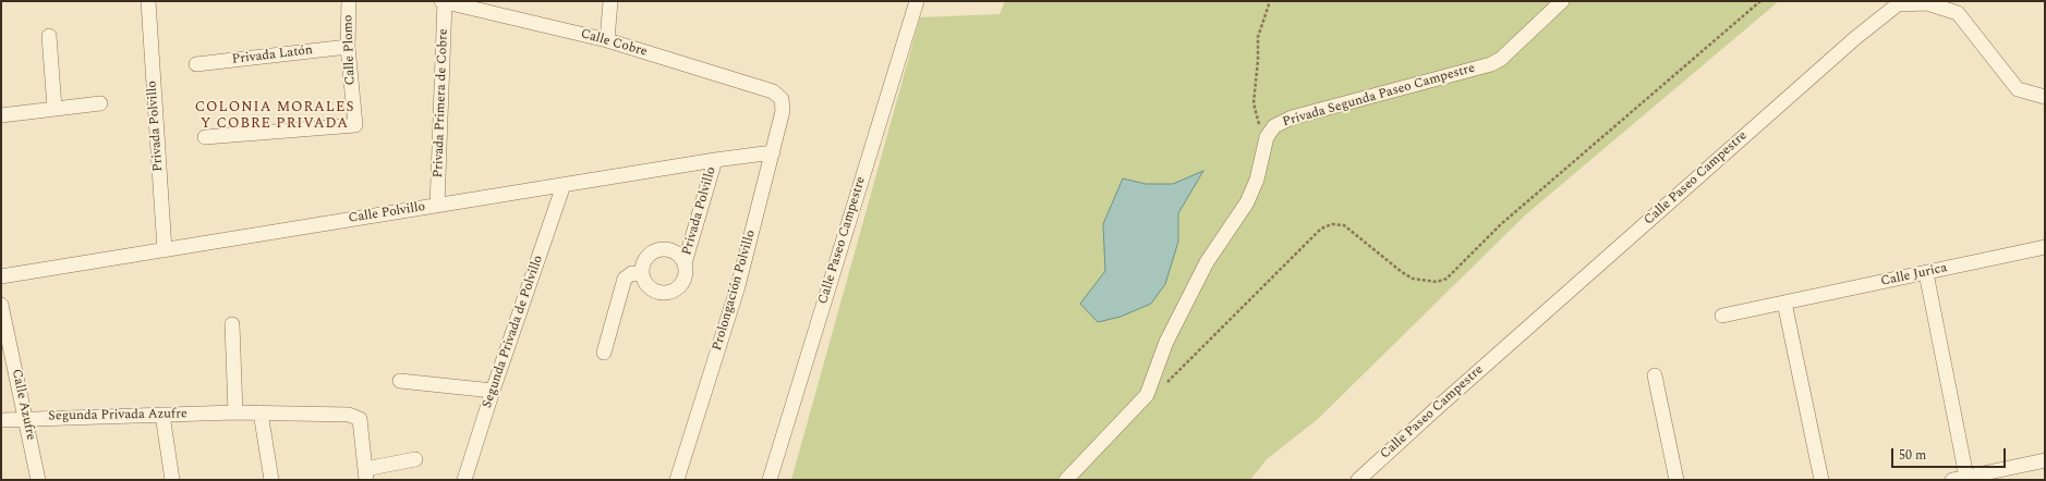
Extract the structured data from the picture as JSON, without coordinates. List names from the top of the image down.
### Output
{
  "streets": {
    "street": [
      "Calle Cobre",
      "Calle Plomo",
      "Privada Latón",
      "Privada Segunda Paseo Campestre",
      "Privada Primera de Cobre",
      "Privada Polvillo",
      "Calle Paseo Campestre",
      "Calle Polvillo",
      "Calle Jurica",
      "Prolongación Polvillo",
      "Segunda Privada de Polvillo",
      "Calle Azufre",
      "Segunda Privada Azufre"
    ]
  },
  "crossings": [
    ["Calle Cobre", "Privada Primera de Cobre"],
    ["Calle Cobre", "Prolongación Polvillo"],
    ["Calle Plomo", "Privada Latón"],
    ["Privada Primera de Cobre", "Calle Polvillo"],
    ["Privada Polvillo", "Calle Polvillo"],
    ["Calle Polvillo", "Prolongación Polvillo"],
    ["Calle Polvillo", "Segunda Privada de Polvillo"],
    ["Calle Azufre", "Segunda Privada Azufre"]
  ],
  "districts": ["COLONIA MORALES Y COBRE PRIVADA"],
  "scale_bar": "50 m"
}
